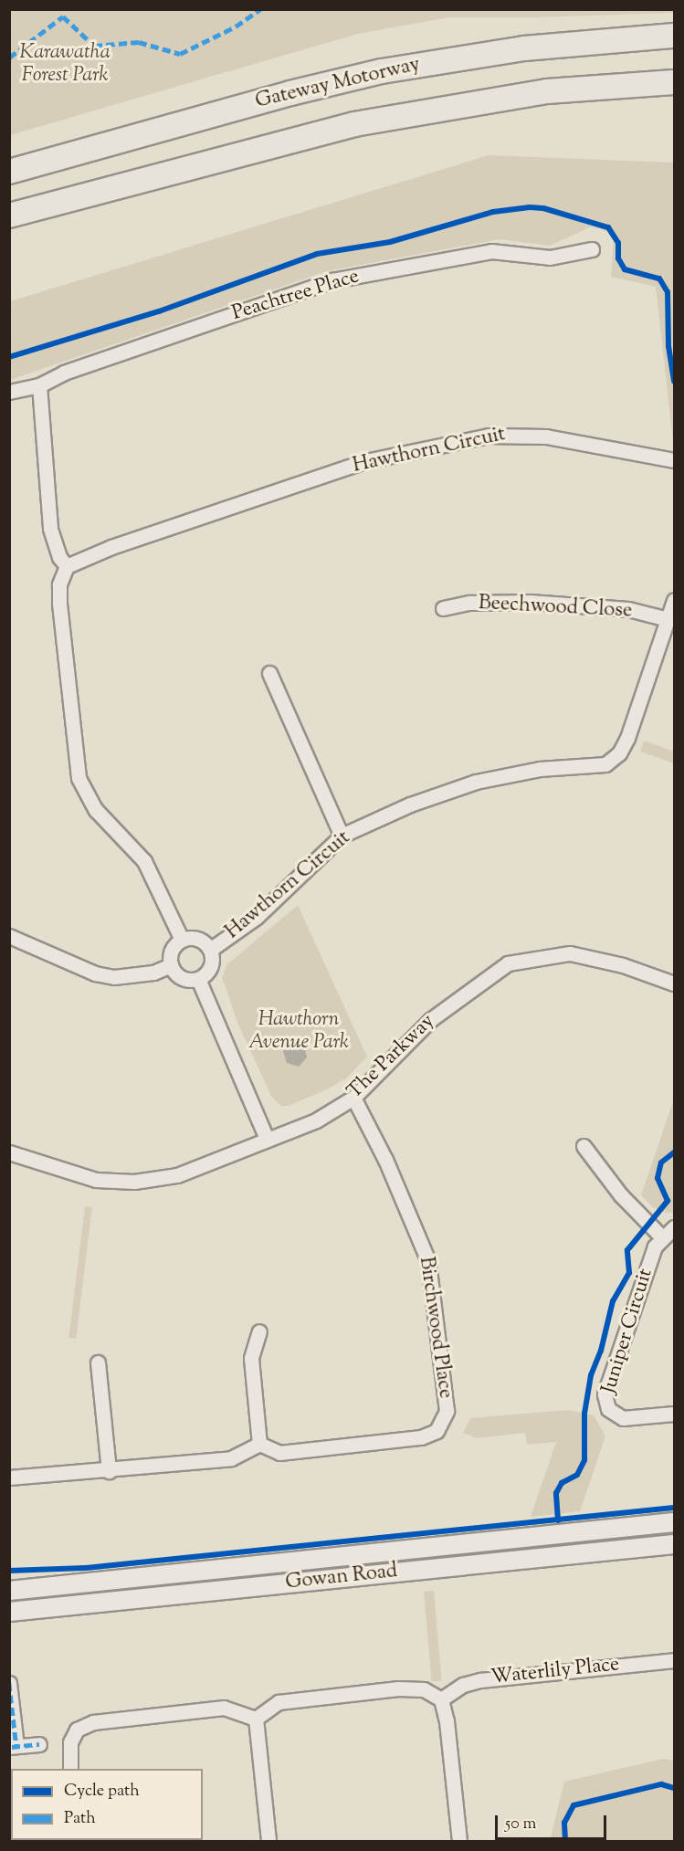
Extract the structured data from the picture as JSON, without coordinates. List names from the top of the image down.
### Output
{
  "streets": {
    "highway": ["Gateway Motorway"],
    "main road": ["Gowan Road"],
    "street": [
      "Peachtree Place",
      "Hawthorn Circuit",
      "Beechwood Close",
      "The Parkway",
      "Birchwood Place",
      "Juniper Circuit",
      "Waterlily Place"
    ]
  },
  "crossings": [
    ["Hawthorn Circuit", "Beechwood Close"],
    ["The Parkway", "Birchwood Place"]
  ],
  "parks": ["Karawatha Forest Park", "Hawthorn Avenue Park"],
  "legend": ["Cycle path", "Path"],
  "scale_bar": "50 m"
}
